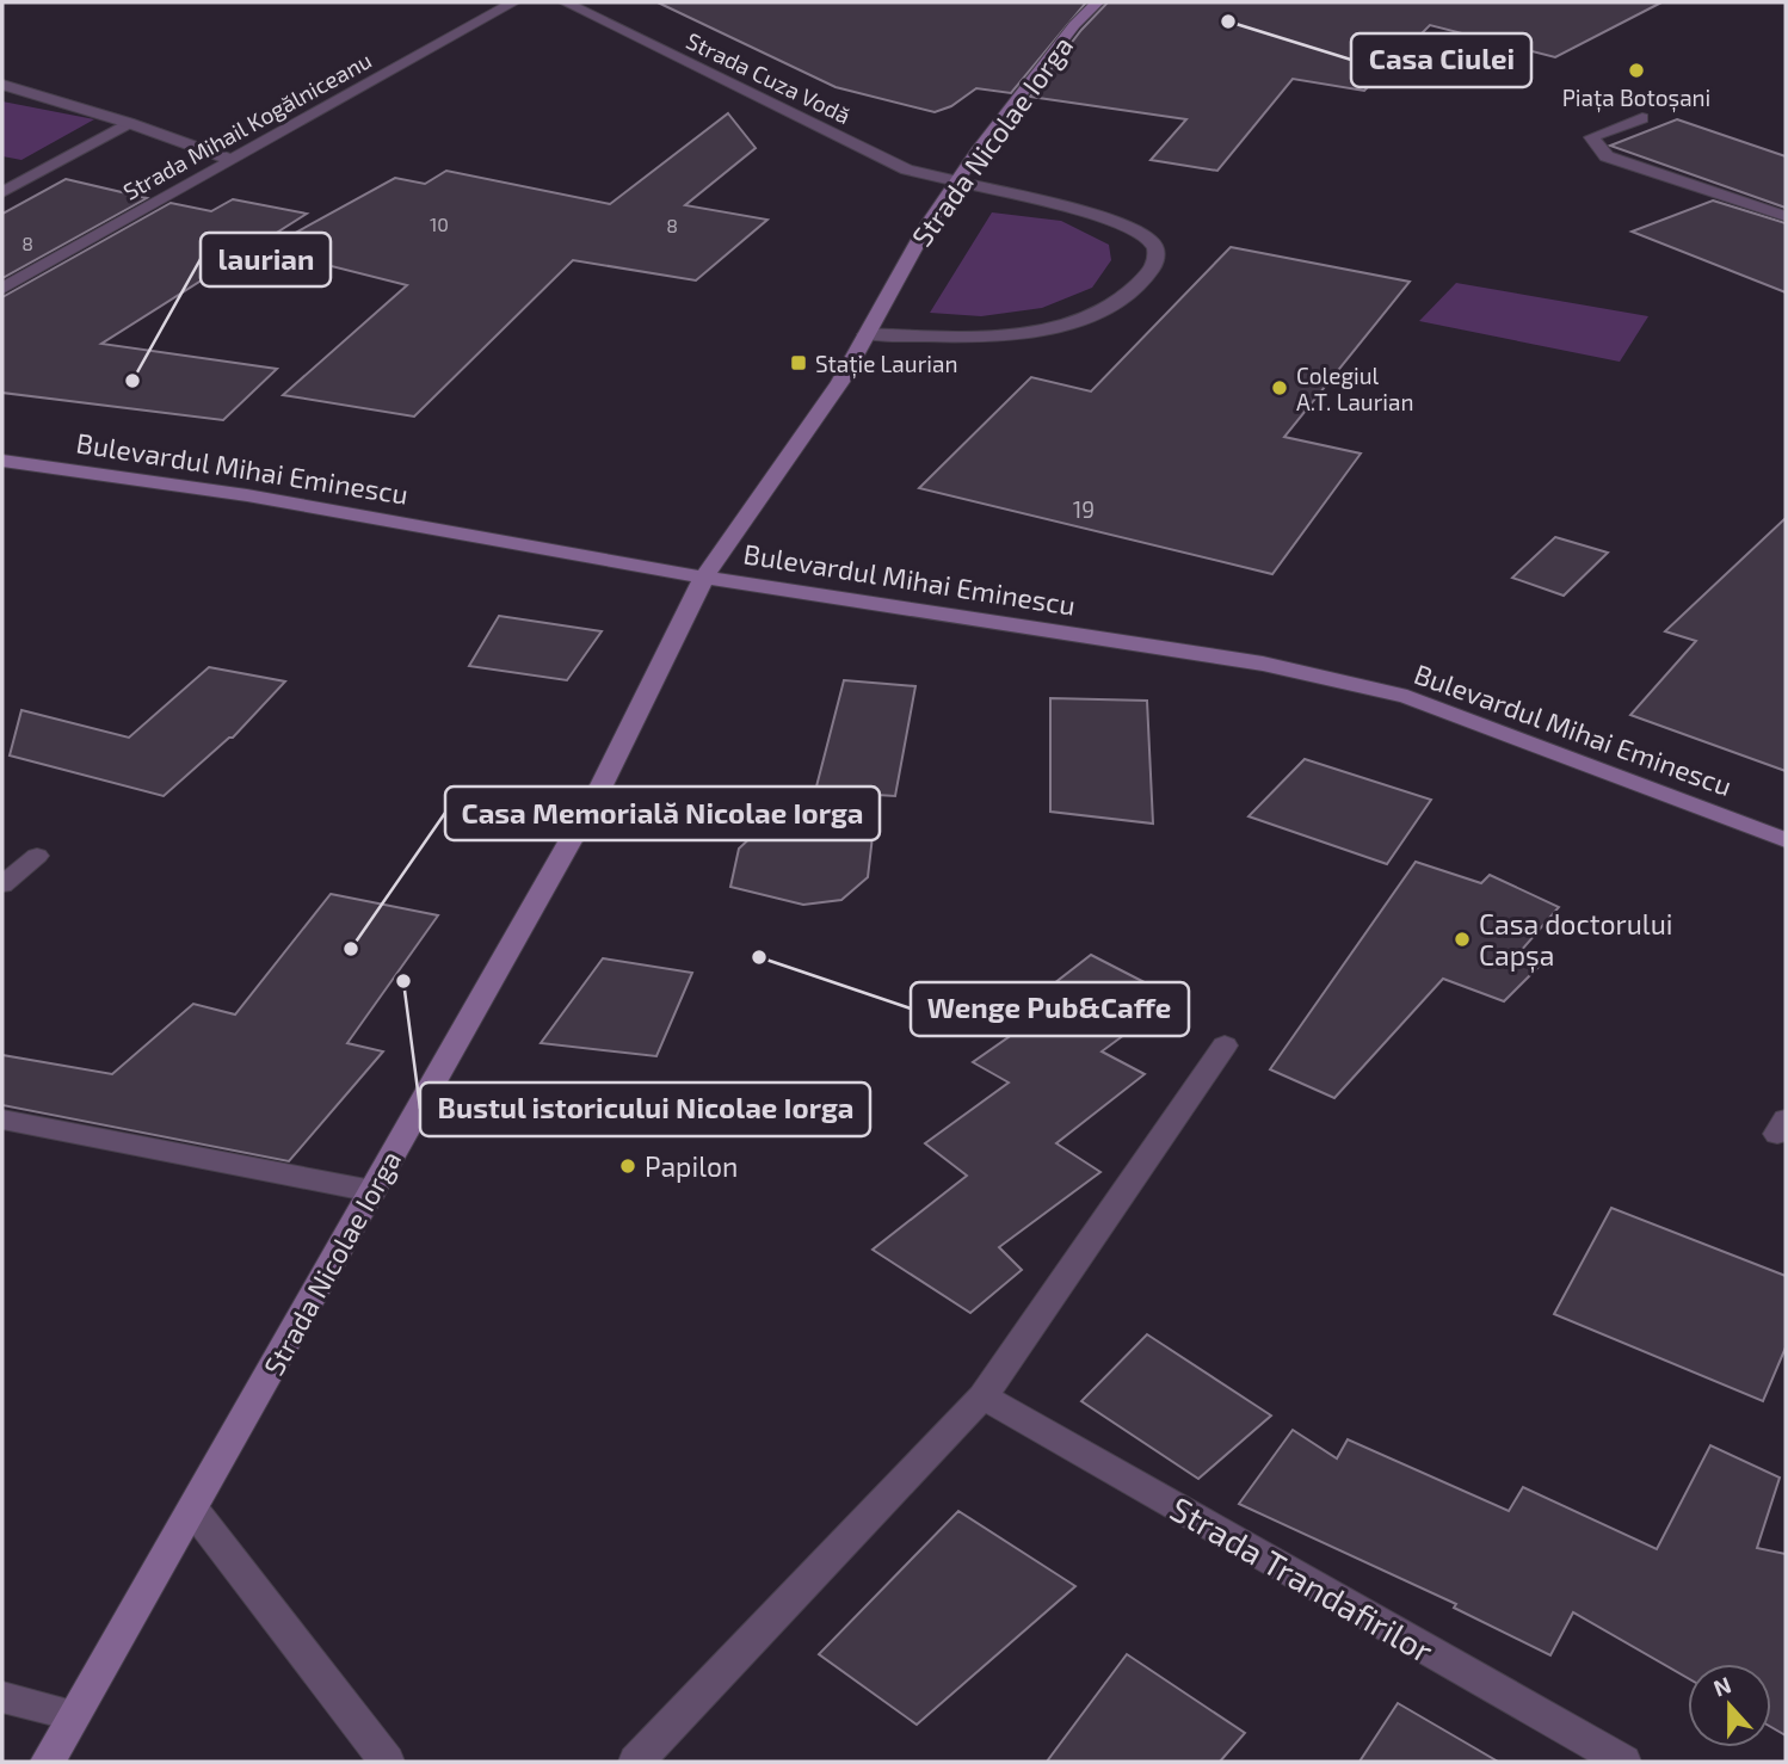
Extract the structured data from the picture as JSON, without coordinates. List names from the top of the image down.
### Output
{
  "streets": {
    "main road": ["Strada Nicolae Iorga", "Bulevardul Mihai Eminescu"],
    "street": ["Strada Cuza Vodă", "Strada Mihail Kogălniceanu", "Strada Trandafirilor"]
  },
  "crossings": [
    ["Strada Cuza Vodă", "Strada Nicolae Iorga"],
    ["Strada Nicolae Iorga", "Bulevardul Mihai Eminescu"]
  ],
  "places": {
    "other": [
      "Casa Ciulei",
      "Piața Botoșani",
      "laurian",
      "Colegiul A.T. Laurian",
      "Casa doctorului Capșa",
      "Casa Memorială Nicolae Iorga",
      "Wenge Pub&Caffe",
      "Bustul istoricului Nicolae Iorga",
      "Papilon"
    ],
    "transit": ["Stație Laurian"]
  },
  "house_numbers": [
    "10",
    "8",
    "8",
    "19"
  ],
  "north": "top"
}
